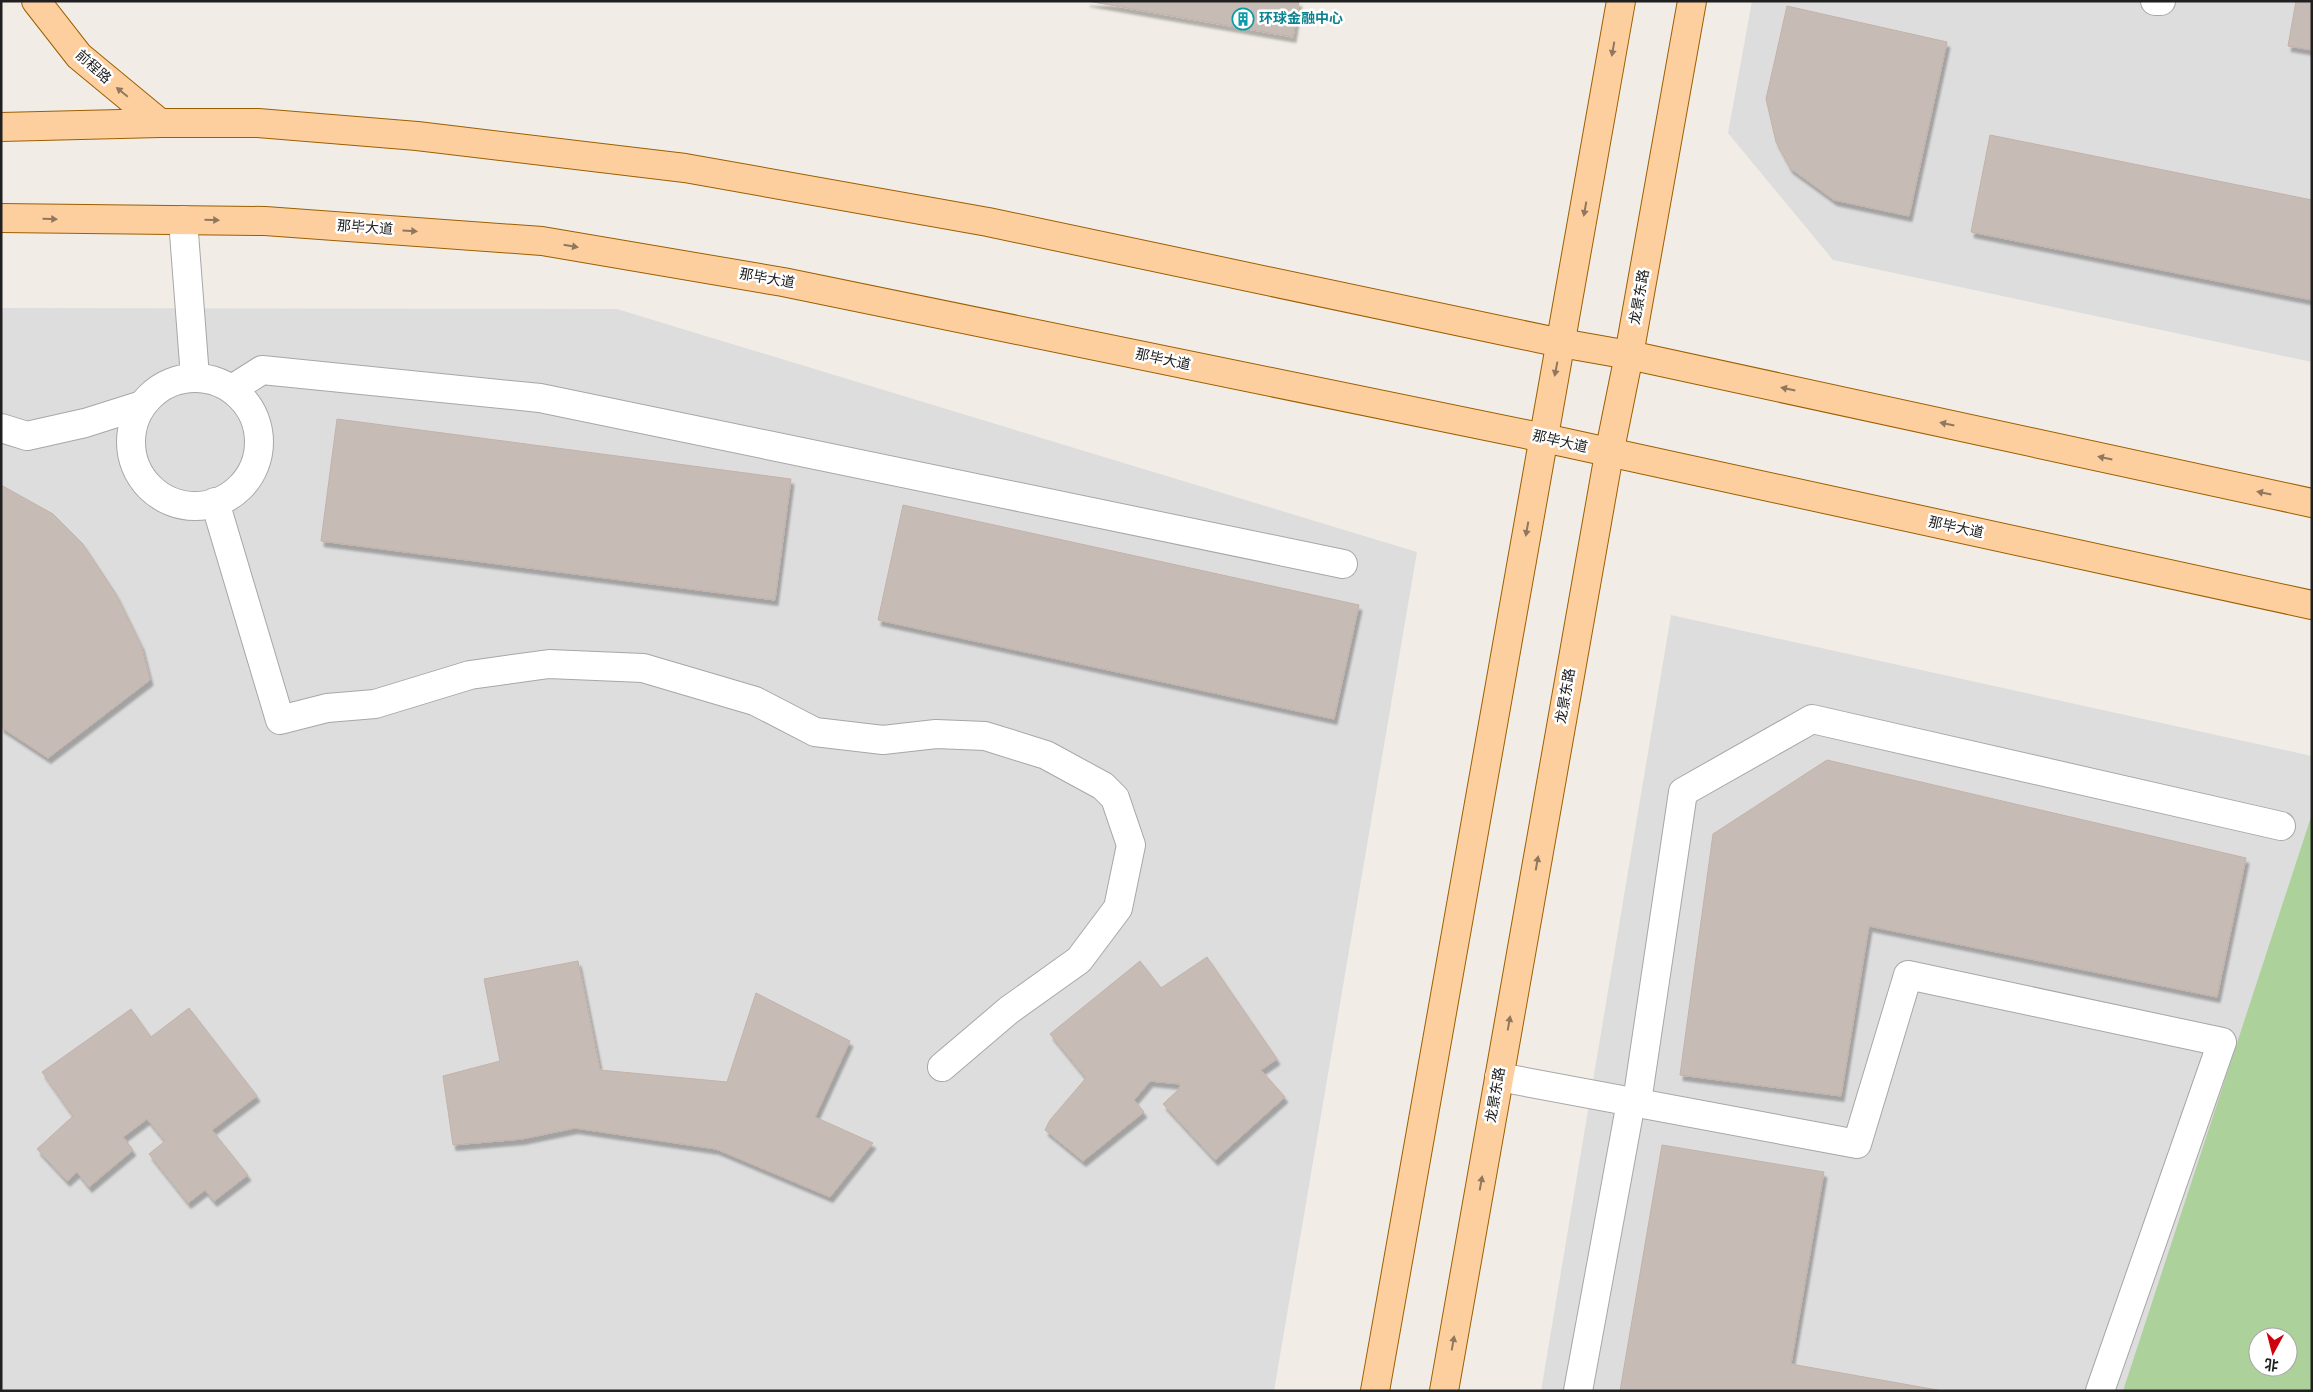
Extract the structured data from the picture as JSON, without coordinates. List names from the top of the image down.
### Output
{
  "streets": {
    "main road": ["前程路", "那毕大道", "龙景东路"]
  },
  "crossings": [
    ["那毕大道", "龙景东路"]
  ],
  "one_way": ["前程路"],
  "places": {
    "building": ["环球金融中心"]
  },
  "north": "bottom"
}
